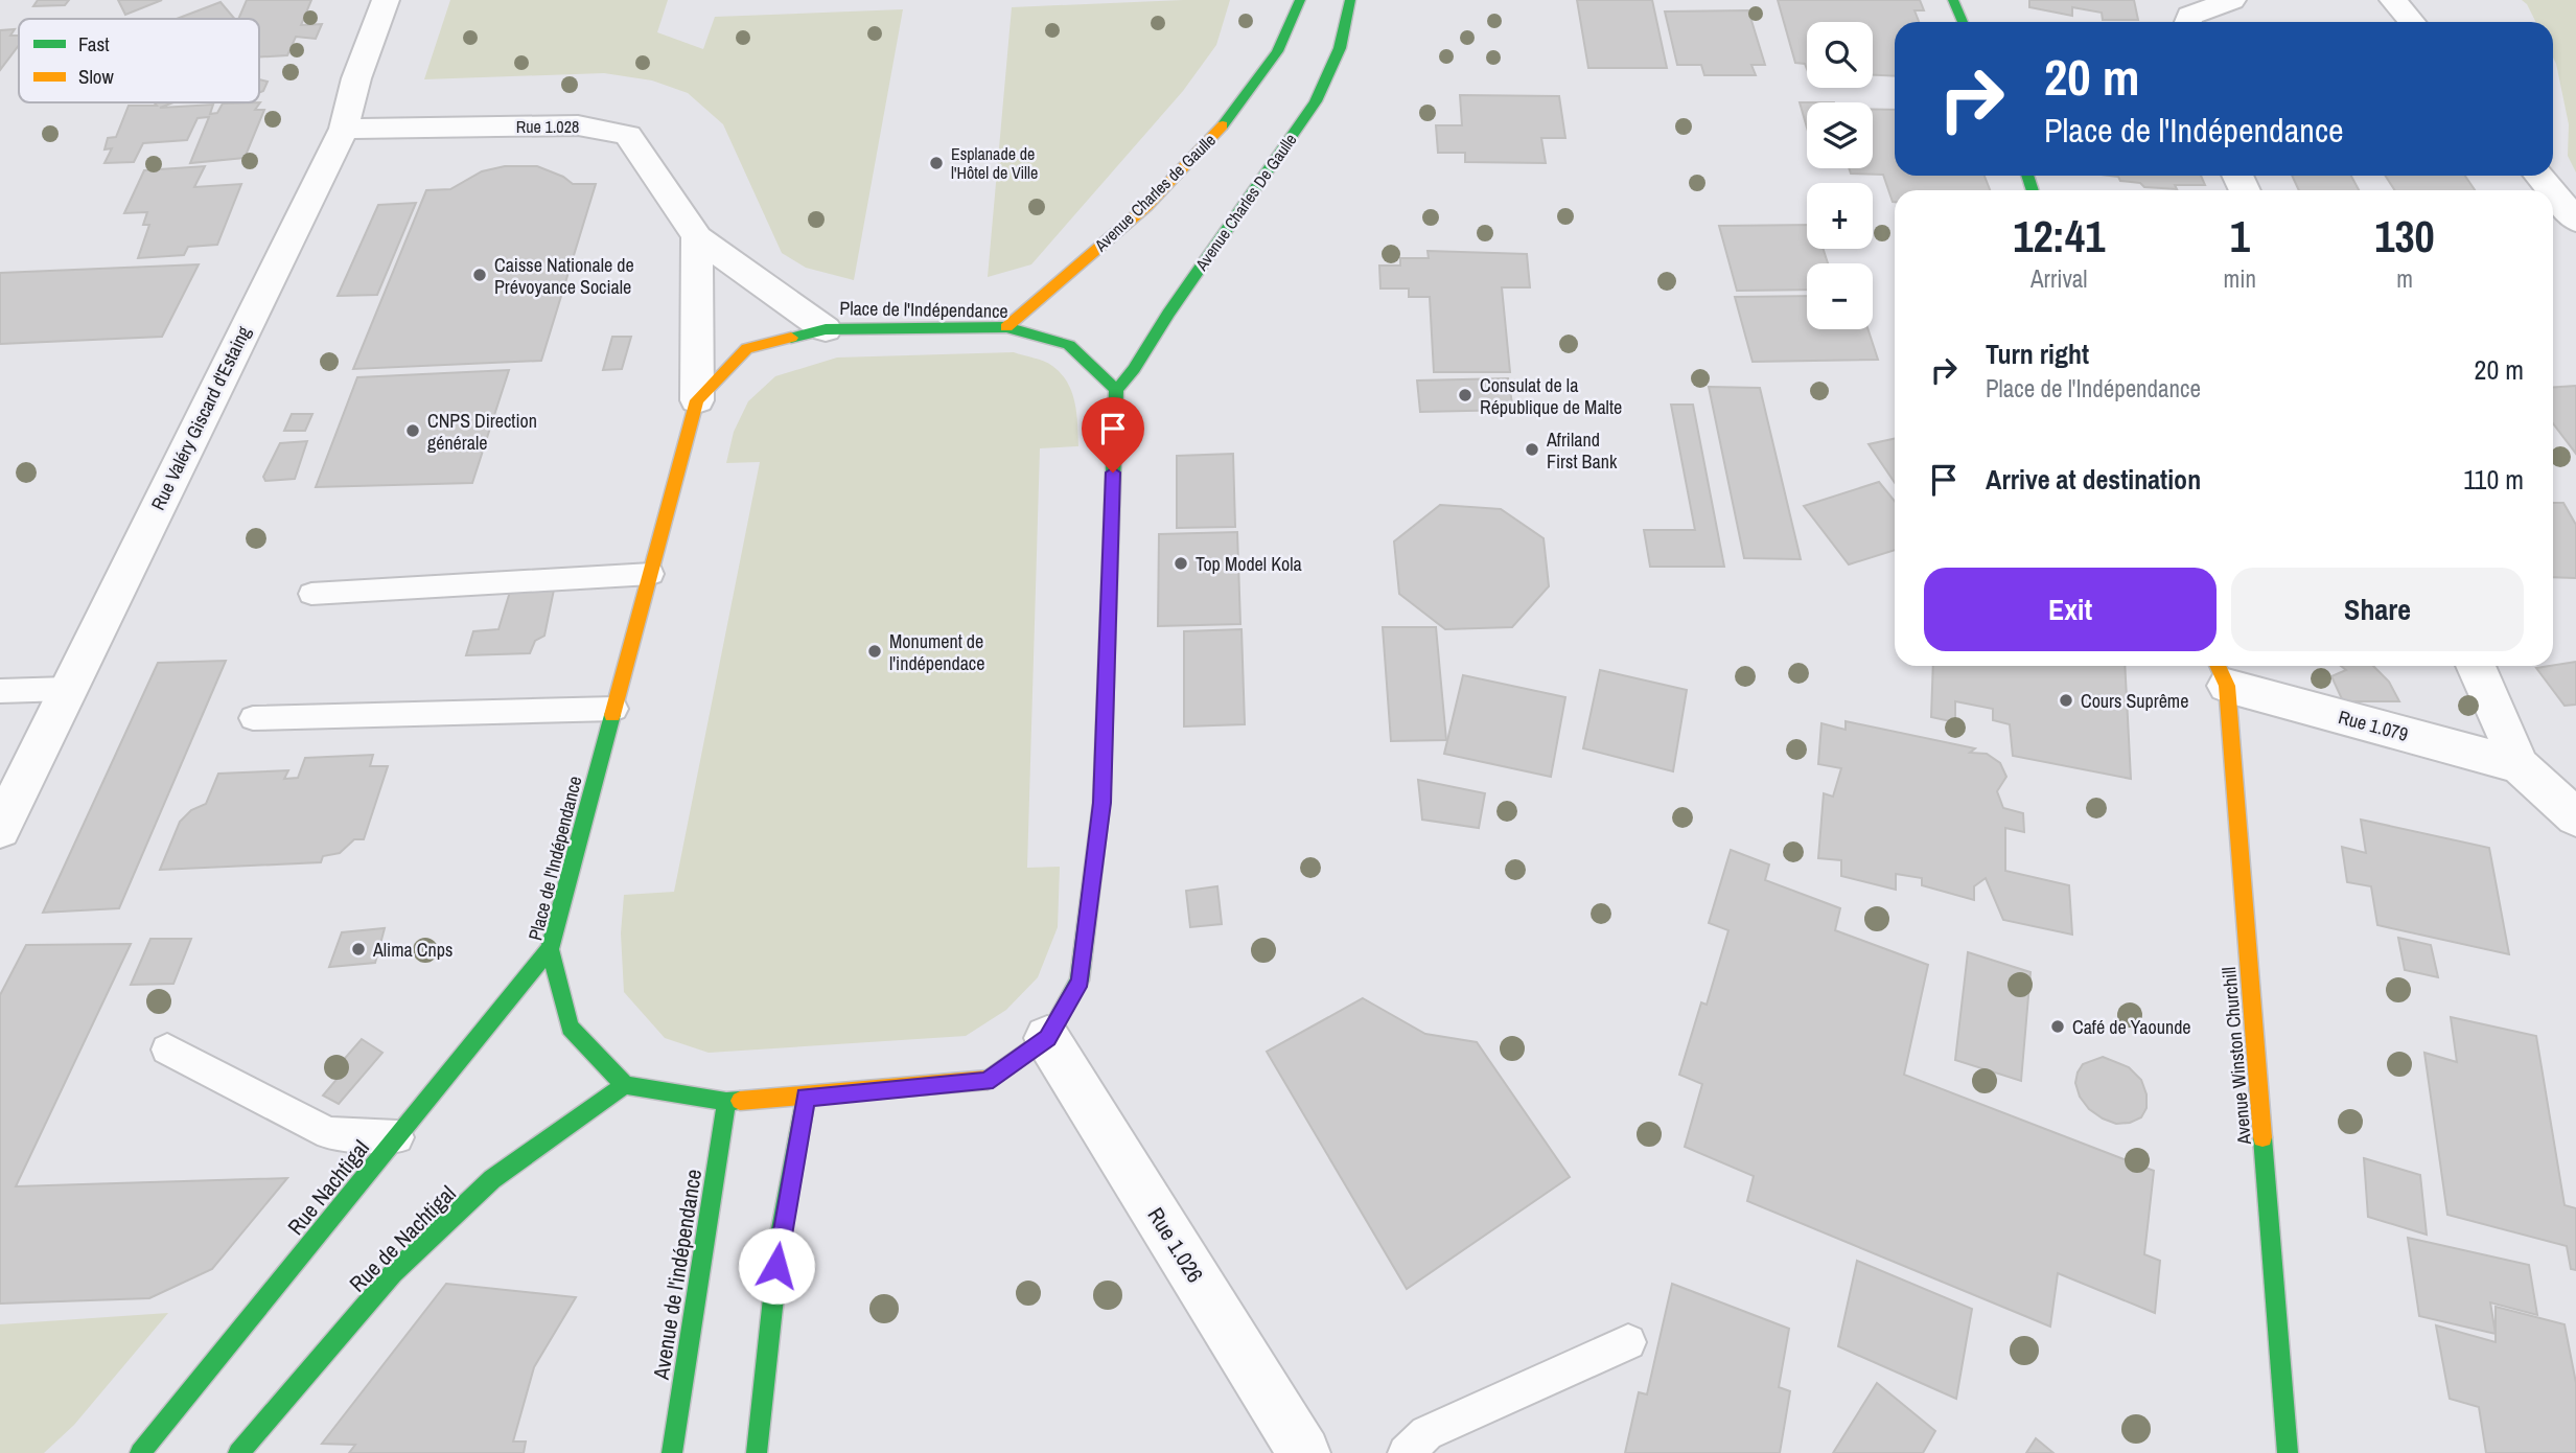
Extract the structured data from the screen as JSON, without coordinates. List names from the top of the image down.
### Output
{
  "streets": {
    "main road": [
      "Avenue Charles de Gaulle",
      "Avenue Charles De Gaulle",
      "Place de l'Indépendance",
      "Avenue Winston Churchill",
      "Rue Nachtigal",
      "Rue de Nachtigal",
      "Avenue de l'indépendance"
    ],
    "street": [
      "Rue 1.028",
      "Rue Valéry Giscard d'Estaing",
      "Rue 1.079",
      "Rue 1.026"
    ]
  },
  "crossings": [
    ["Rue 1.028", "Place de l'Indépendance"],
    ["Rue 1.028", "Rue Valéry Giscard d'Estaing"],
    ["Avenue Charles de Gaulle", "Place de l'Indépendance"],
    ["Avenue Charles De Gaulle", "Place de l'Indépendance"],
    ["Place de l'Indépendance", "Rue Nachtigal"],
    ["Place de l'Indépendance", "Rue de Nachtigal"],
    ["Rue 1.079", "Avenue Winston Churchill"]
  ],
  "places": [
    "Esplanade de l'Hôtel de Ville",
    "Caisse Nationale de Prévoyance Sociale",
    "Consulat de la République de Malte",
    "CNPS Direction générale",
    "Afriland First Bank",
    "Top Model Kola",
    "Monument de l'indépendace",
    "Cours Suprême",
    "Alima Cnps",
    "Café de Yaounde"
  ],
  "legend": ["Fast", "Slow"],
  "page": {
    "map_buttons": ["+", "−"],
    "turn": ["20 m", "Place de l'Indépendance"],
    "eta": [
      "12:41",
      "Arrival",
      "1",
      "min",
      "130",
      "m"
    ],
    "list": [
      {
        "name": "Turn right",
        "note": "Place de l'Indépendance",
        "value": "20 m"
      },
      {
        "name": "Arrive at destination",
        "value": "110 m"
      }
    ],
    "buttons": ["Exit", "Share"]
  }
}
